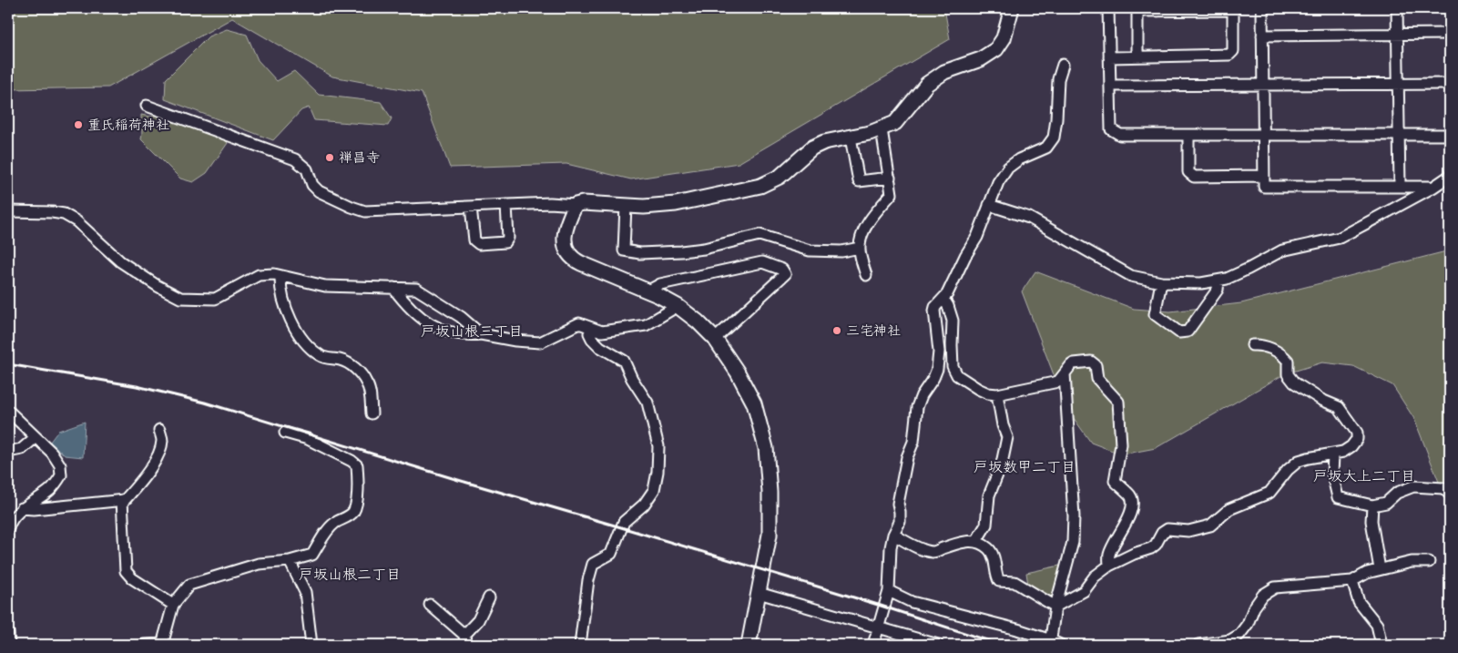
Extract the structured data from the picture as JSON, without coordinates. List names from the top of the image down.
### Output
{
  "districts": [
    "戸坂山根三丁目",
    "戸坂数甲二丁目",
    "戸坂大上二丁目",
    "戸坂山根二丁目"
  ],
  "places": ["重氏稲荷神社", "禅昌寺", "三宅神社"]
}
